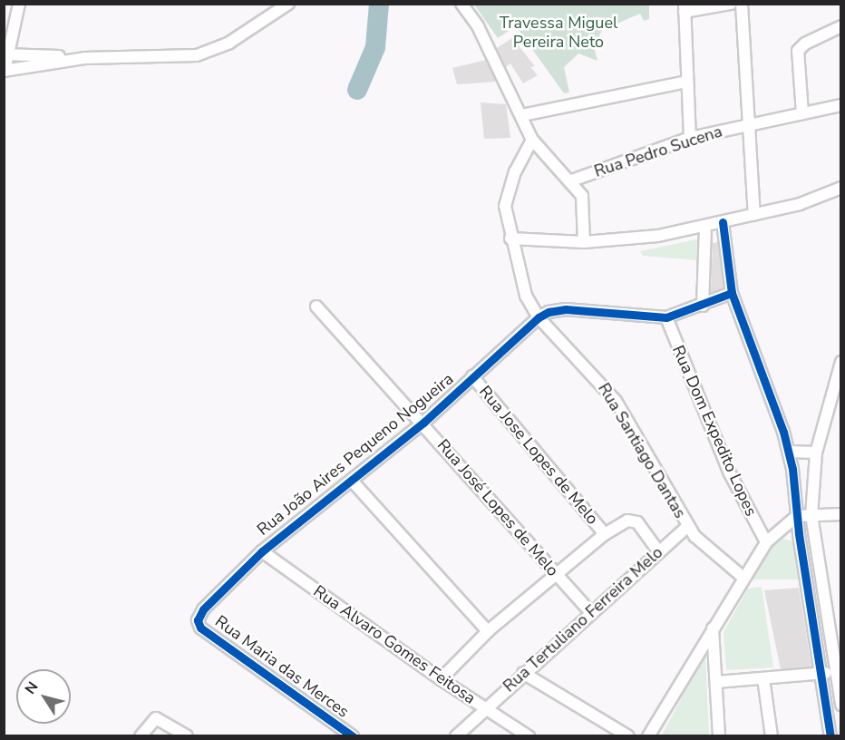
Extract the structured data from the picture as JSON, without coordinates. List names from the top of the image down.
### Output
{
  "streets": {
    "street": [
      "Rua Pedro Sucena",
      "Rua Dom Expedito Lopes",
      "Rua Santiago Dantas",
      "Rua João Aires Pequeno Nogueira",
      "Rua Jose Lopes de Melo",
      "Rua José Lopes de Melo",
      "Rua Tertuliano Ferreira Melo",
      "Rua Alvaro Gomes Feitosa",
      "Rua Maria das Merces"
    ]
  },
  "crossings": [
    ["Rua Santiago Dantas", "Rua João Aires Pequeno Nogueira"],
    ["Rua Santiago Dantas", "Rua Tertuliano Ferreira Melo"],
    ["Rua João Aires Pequeno Nogueira", "Rua Jose Lopes de Melo"],
    ["Rua João Aires Pequeno Nogueira", "Rua José Lopes de Melo"],
    ["Rua João Aires Pequeno Nogueira", "Rua Alvaro Gomes Feitosa"],
    ["Rua João Aires Pequeno Nogueira", "Rua Maria das Merces"],
    ["Rua José Lopes de Melo", "Rua Tertuliano Ferreira Melo"],
    ["Rua Tertuliano Ferreira Melo", "Rua Alvaro Gomes Feitosa"]
  ],
  "parks": ["Travessa Miguel Pereira Neto"],
  "north": "top left"
}
